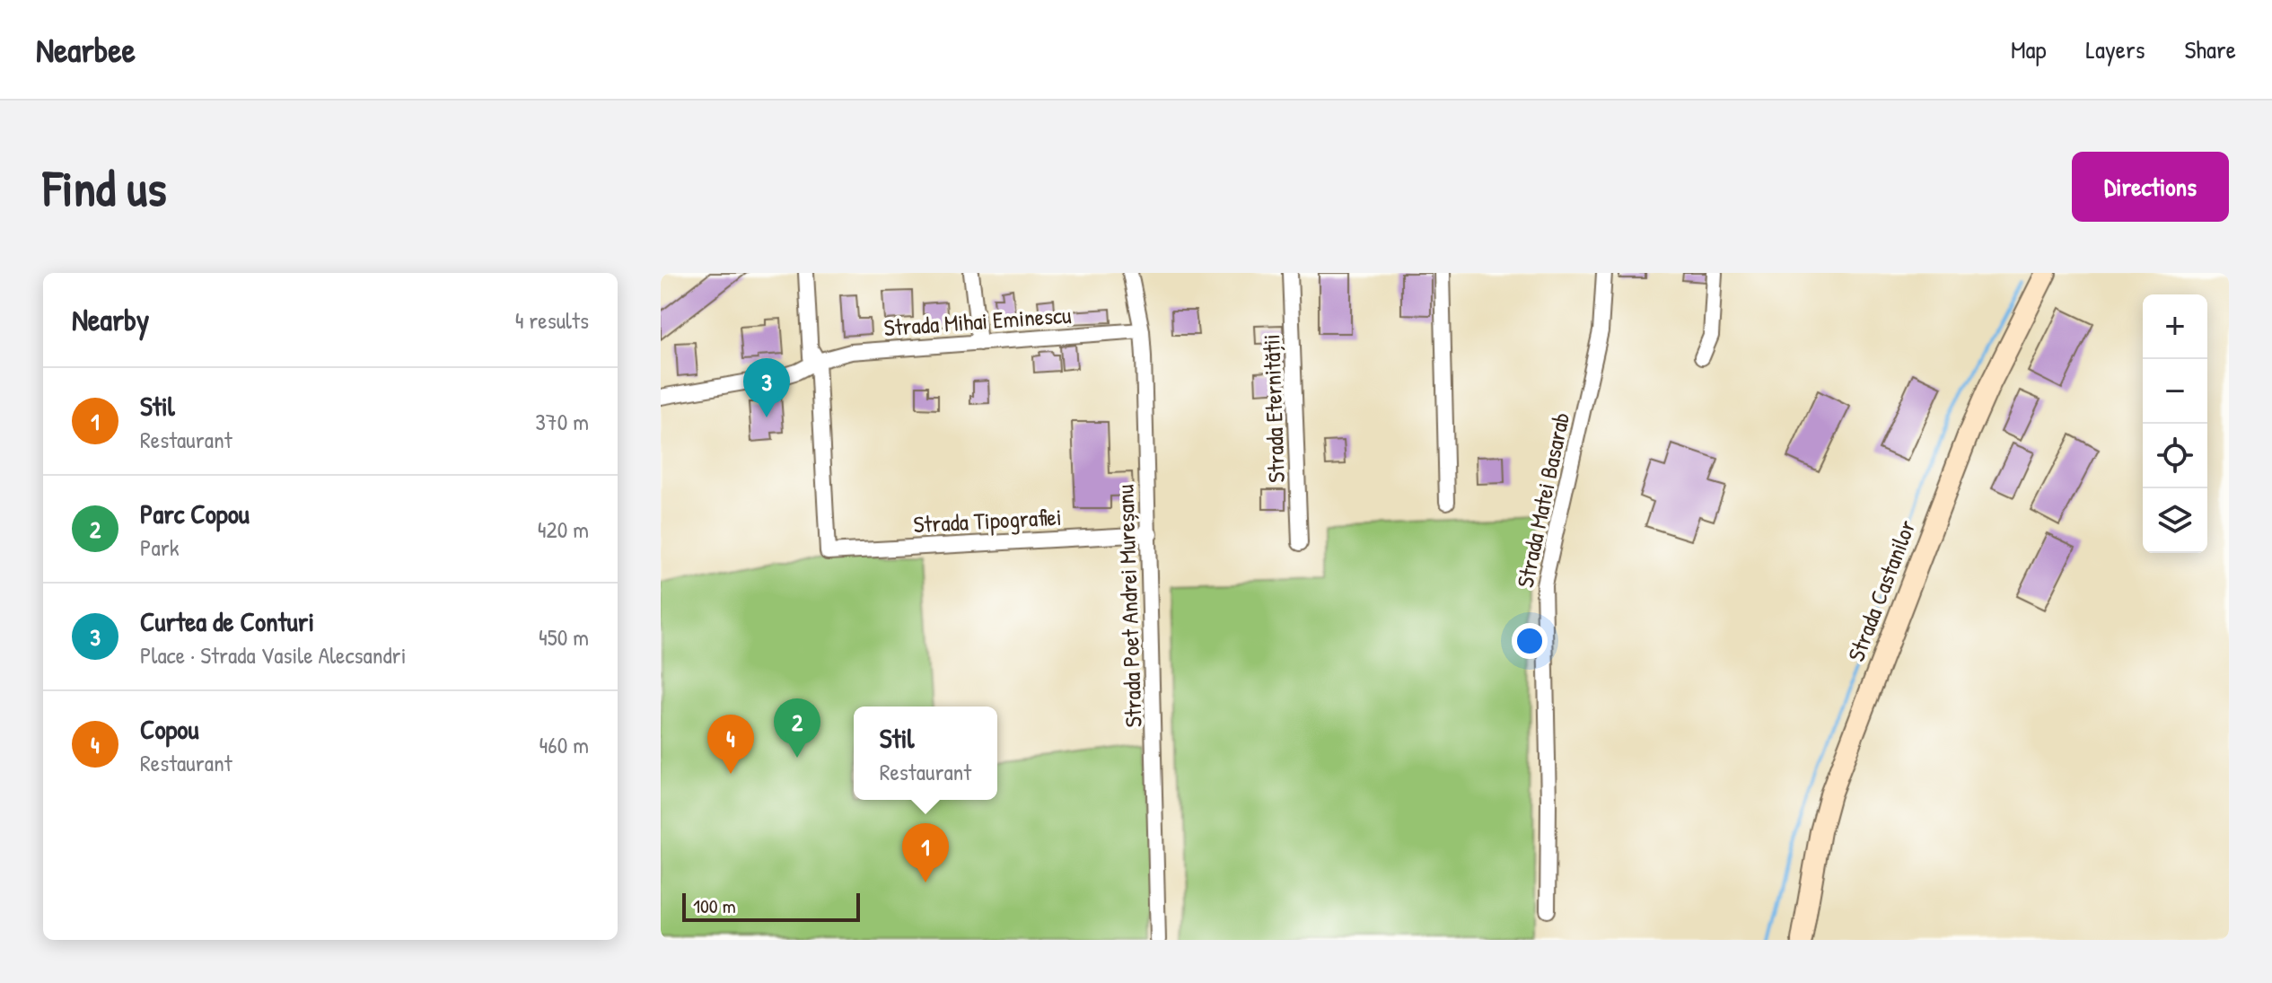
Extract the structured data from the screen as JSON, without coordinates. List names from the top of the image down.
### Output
{
  "streets": {
    "street": [
      "Strada Mihai Eminescu",
      "Strada Eternității",
      "Strada Matei Basarab",
      "Strada Tipografiei",
      "Strada Castanilor",
      "Strada Poet Andrei Mureșanu"
    ]
  },
  "crossings": [
    ["Strada Mihai Eminescu", "Strada Tipografiei"],
    ["Strada Mihai Eminescu", "Strada Poet Andrei Mureșanu"],
    ["Strada Tipografiei", "Strada Poet Andrei Mureșanu"]
  ],
  "scale_bar": "100 m",
  "page": {
    "header": "Nearbee",
    "nav": ["Map", "Layers", "Share"],
    "buttons": "Directions",
    "title": "Find us",
    "heading": ["Nearby", "4 results"],
    "map_buttons": ["+", "−"],
    "pins": [
      "3",
      "2",
      "4",
      "1"
    ],
    "list": [
      {
        "mark": "1",
        "name": "Stil",
        "note": "Restaurant",
        "value": "370 m"
      },
      {
        "mark": "2",
        "name": "Parc Copou",
        "note": "Park",
        "value": "420 m"
      },
      {
        "mark": "3",
        "name": "Curtea de Conturi",
        "note": "Place · Strada Vasile Alecsandri",
        "value": "450 m"
      },
      {
        "mark": "4",
        "name": "Copou",
        "note": "Restaurant",
        "value": "460 m"
      }
    ],
    "popup": ["Stil", "Restaurant"],
    "scale": "100 m"
  }
}
